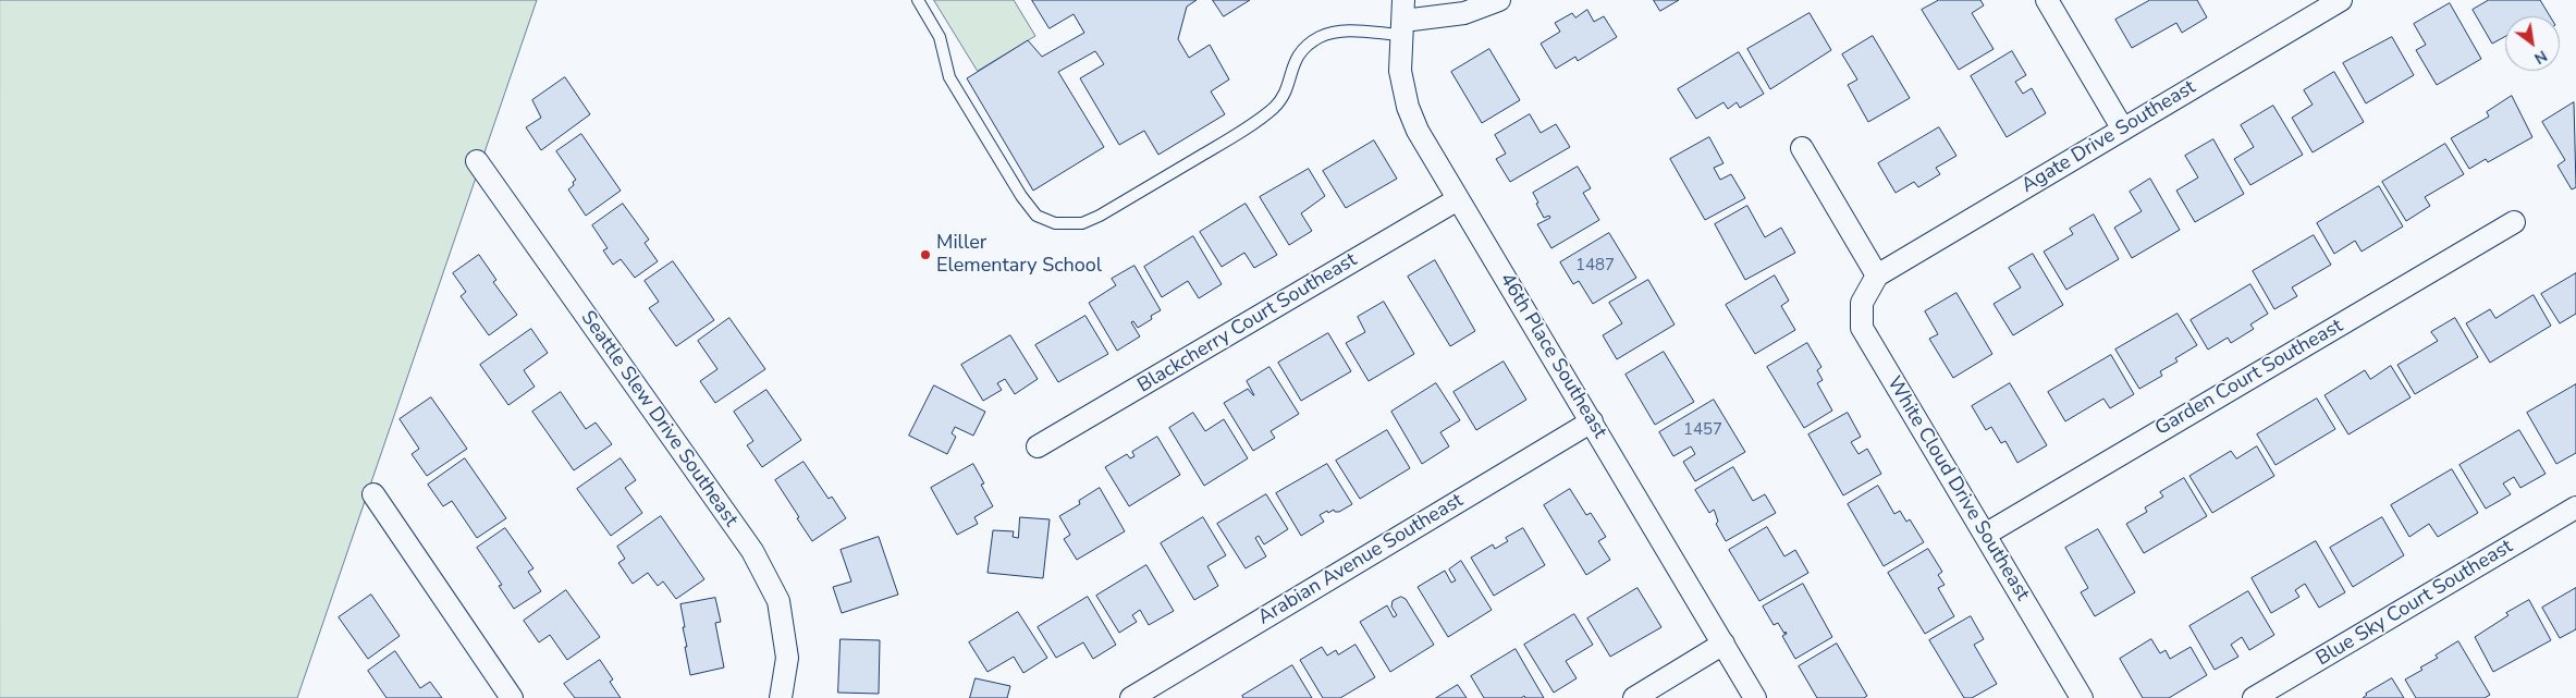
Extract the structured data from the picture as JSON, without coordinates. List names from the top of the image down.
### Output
{
  "streets": {
    "street": [
      "Agate Drive Southeast",
      "Blackcherry Court Southeast",
      "46th Place Southeast",
      "Garden Court Southeast",
      "Seattle Slew Drive Southeast",
      "White Cloud Drive Southeast",
      "Arabian Avenue Southeast",
      "Blue Sky Court Southeast"
    ]
  },
  "crossings": [
    ["Agate Drive Southeast", "White Cloud Drive Southeast"],
    ["Blackcherry Court Southeast", "46th Place Southeast"],
    ["46th Place Southeast", "Arabian Avenue Southeast"],
    ["Garden Court Southeast", "White Cloud Drive Southeast"]
  ],
  "places": ["Miller Elementary School"],
  "house_numbers": ["1487", "1457"],
  "north": "bottom right"
}
